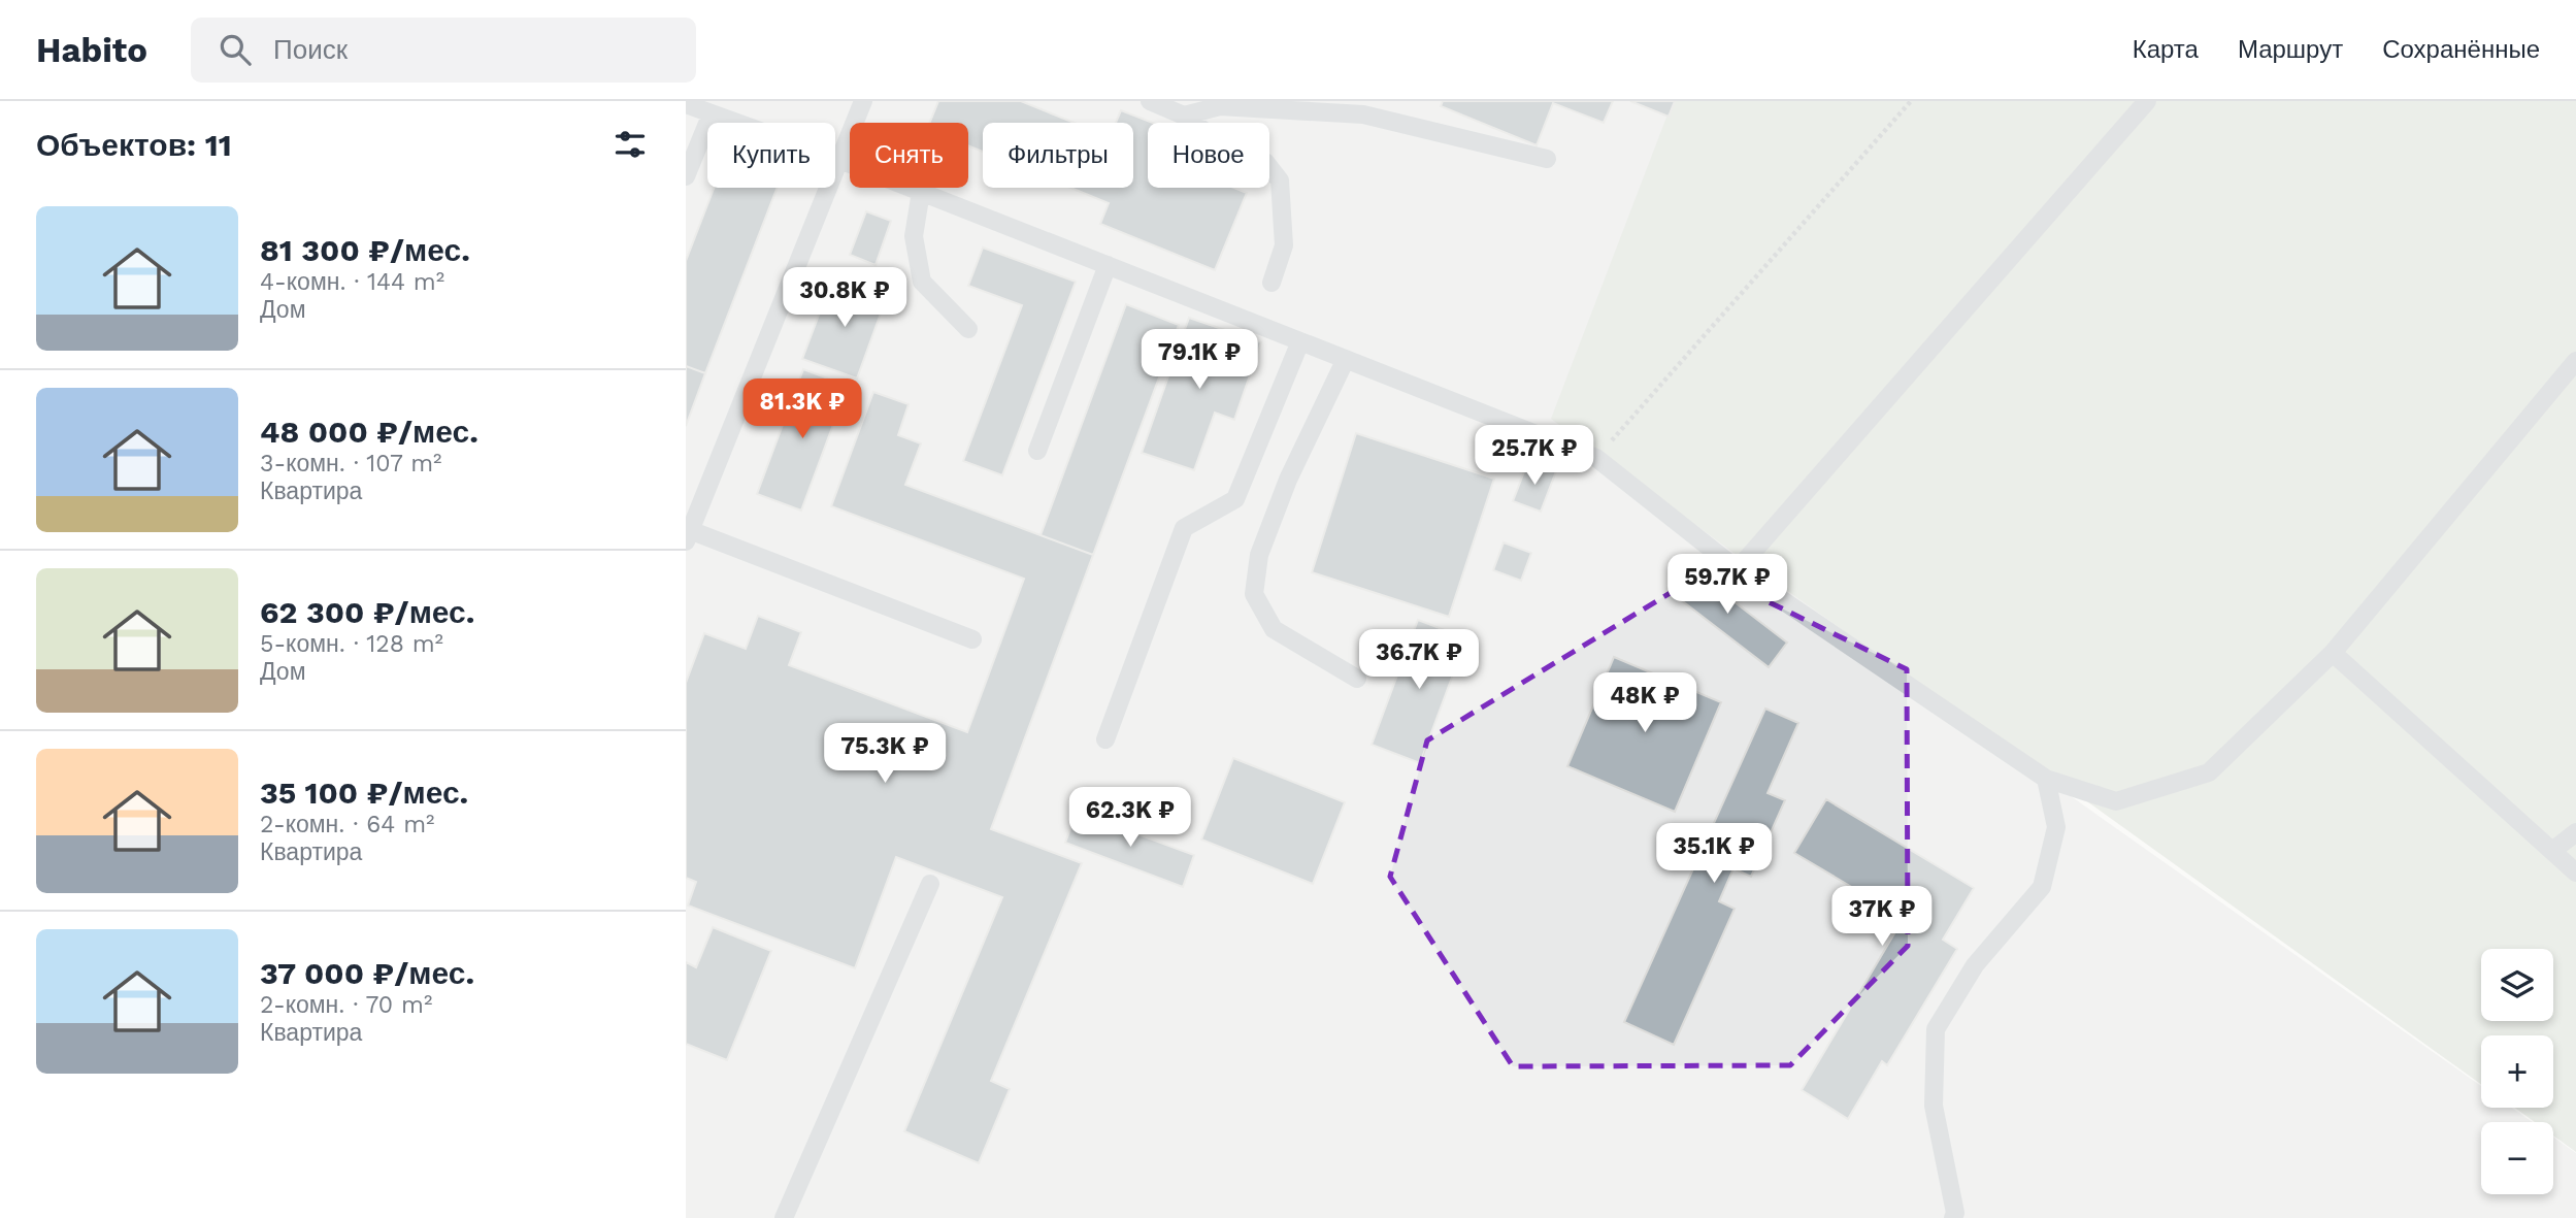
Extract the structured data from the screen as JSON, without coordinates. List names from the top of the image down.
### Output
{
  "page": {
    "header": "Habito",
    "search": "Поиск",
    "nav": ["Карта", "Маршрут", "Сохранённые"],
    "heading": "Объектов: 11",
    "chip": [
      "Купить",
      "Снять",
      "Фильтры",
      "Новое"
    ],
    "list": [
      {
        "name": "81 300 ₽/мес.",
        "note": "4-комн. · 144 m² · Дом"
      },
      {
        "name": "48 000 ₽/мес.",
        "note": "3-комн. · 107 m² · Квартира"
      },
      {
        "name": "62 300 ₽/мес.",
        "note": "5-комн. · 128 m² · Дом"
      },
      {
        "name": "35 100 ₽/мес.",
        "note": "2-комн. · 64 m² · Квартира"
      },
      {
        "name": "37 000 ₽/мес.",
        "note": "2-комн. · 70 m² · Квартира"
      }
    ],
    "price": [
      "30.8K ₽",
      "79.1K ₽",
      "81.3K ₽",
      "25.7K ₽",
      "59.7K ₽",
      "36.7K ₽",
      "48K ₽",
      "75.3K ₽",
      "62.3K ₽",
      "35.1K ₽",
      "37K ₽"
    ],
    "map_buttons": ["+", "−"]
  }
}
